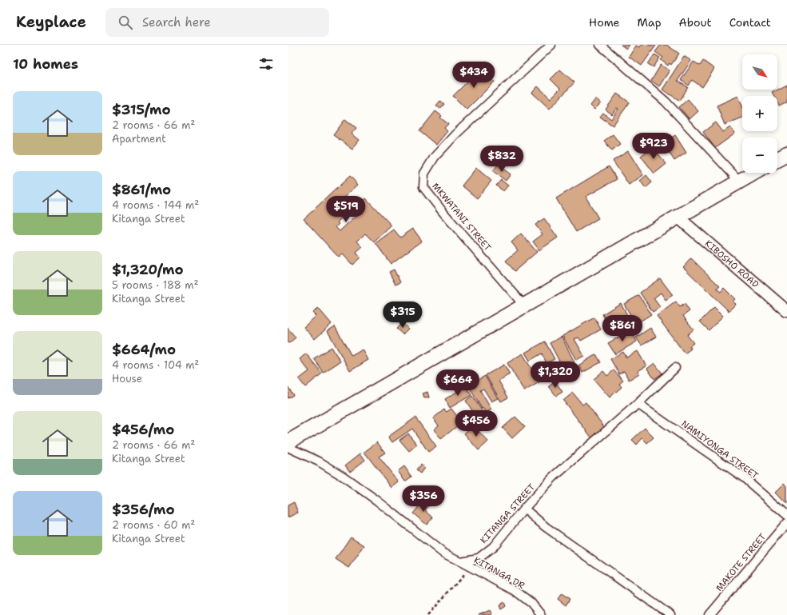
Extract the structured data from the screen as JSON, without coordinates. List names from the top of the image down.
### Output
{
  "streets": {
    "street": [
      "MKWATANI STREET",
      "KIBOSHO ROAD",
      "NAMIYONGA STREET",
      "KITANGA STREET",
      "MAKOTE STREET",
      "KITANGA DR"
    ]
  },
  "crossings": [
    ["NAMIYONGA STREET", "KITANGA STREET"],
    ["KITANGA STREET", "KITANGA DR"]
  ],
  "north": "bottom right",
  "page": {
    "header": "Keyplace",
    "search": "Search here",
    "nav": [
      "Home",
      "Map",
      "About",
      "Contact"
    ],
    "heading": "10 homes",
    "map_buttons": ["+", "−"],
    "price": [
      "$434",
      "$923",
      "$832",
      "$519",
      "$315",
      "$861",
      "$1,320",
      "$664",
      "$456",
      "$356"
    ],
    "list": [
      {
        "name": "$315/mo",
        "note": "2 rooms · 66 m² · Apartment"
      },
      {
        "name": "$861/mo",
        "note": "4 rooms · 144 m² · Kitanga Street"
      },
      {
        "name": "$1,320/mo",
        "note": "5 rooms · 188 m² · Kitanga Street"
      },
      {
        "name": "$664/mo",
        "note": "4 rooms · 104 m² · House"
      },
      {
        "name": "$456/mo",
        "note": "2 rooms · 66 m² · Kitanga Street"
      },
      {
        "name": "$356/mo",
        "note": "2 rooms · 60 m² · Kitanga Street"
      }
    ]
  }
}
